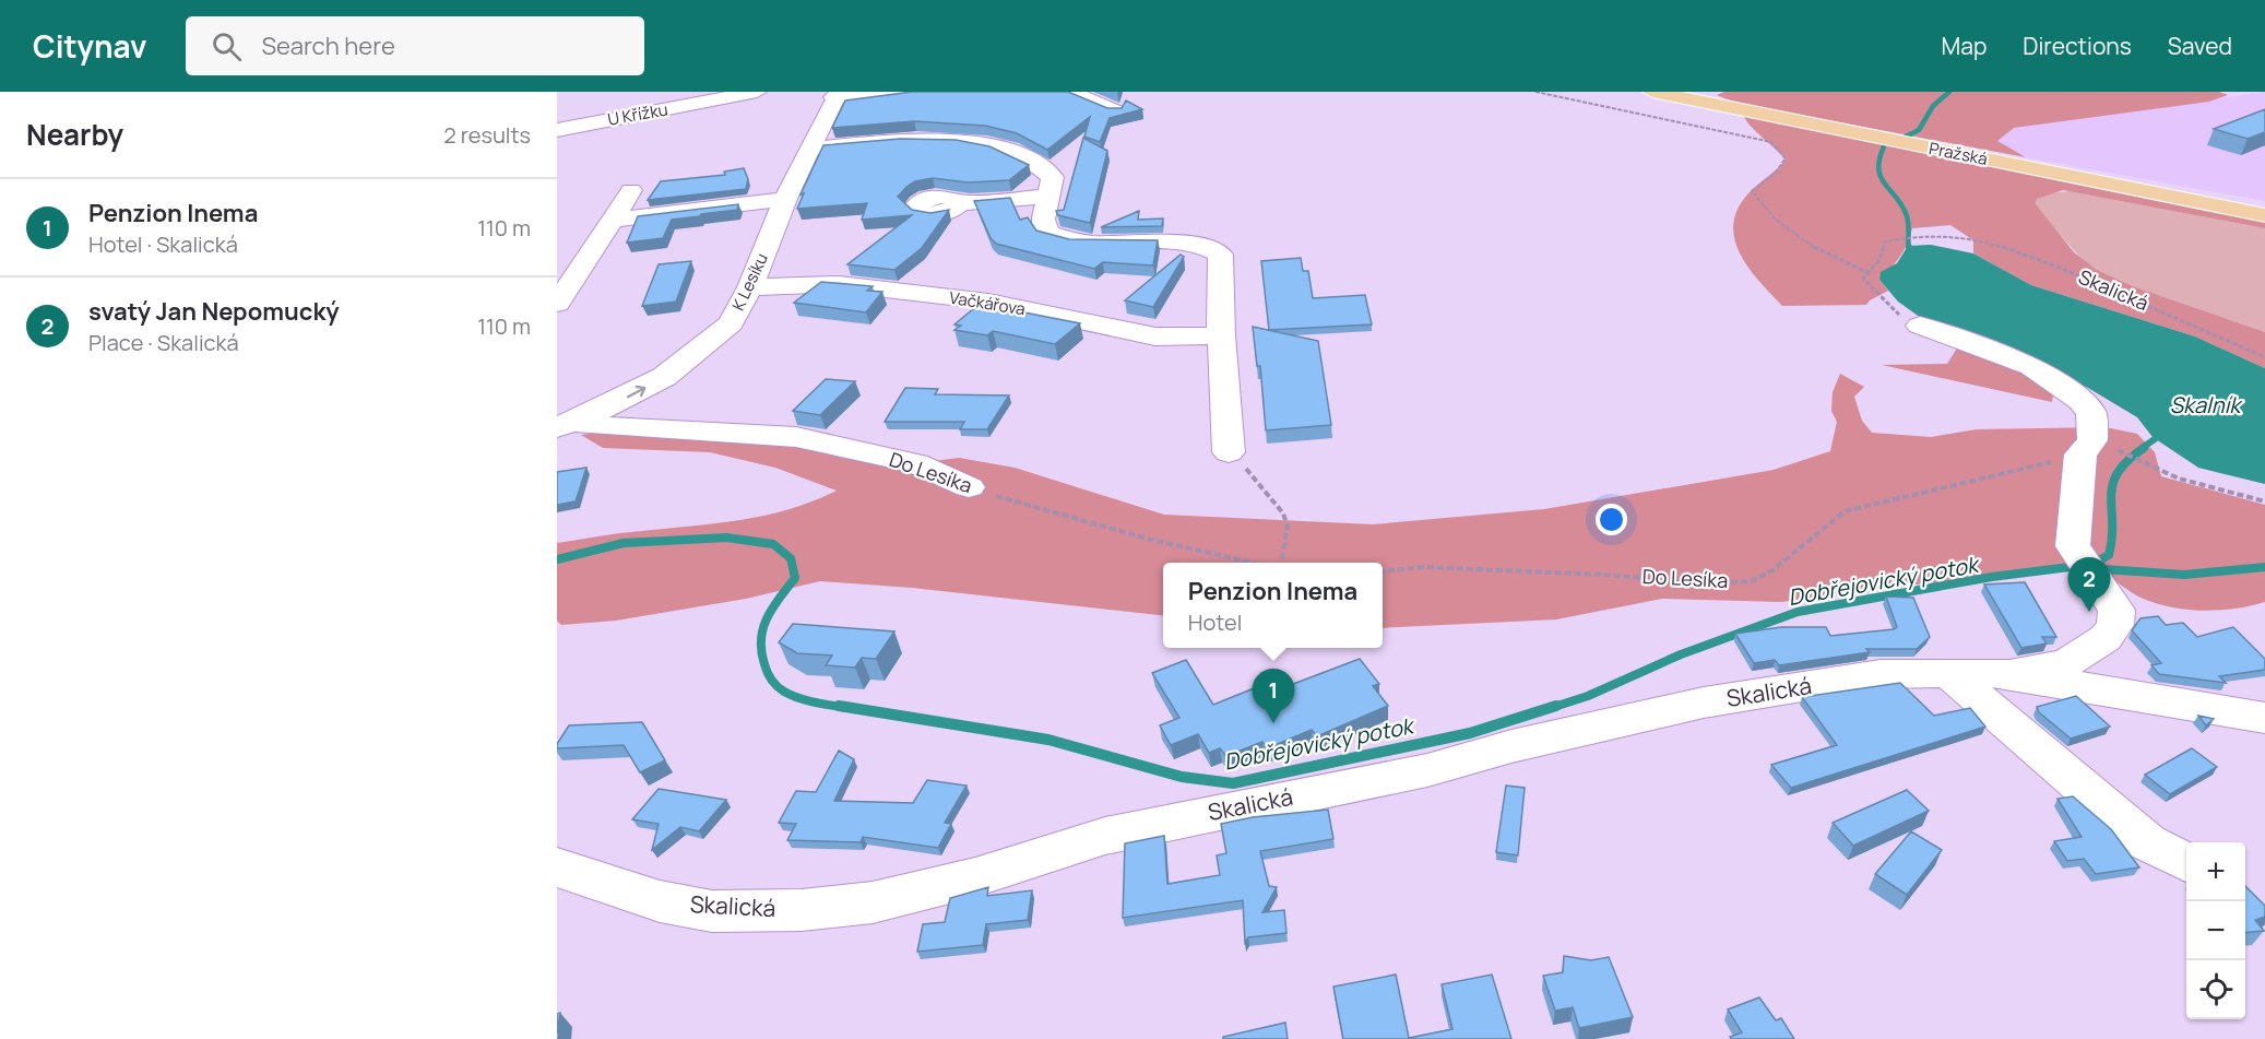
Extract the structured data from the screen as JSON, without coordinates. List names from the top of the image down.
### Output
{
  "streets": {
    "main road": ["Pražská"],
    "street": [
      "U Křížku",
      "K Lesíku",
      "Skalická",
      "Vačkářova",
      "Do Lesíka"
    ]
  },
  "crossings": [
    ["K Lesíku", "Vačkářova"],
    ["K Lesíku", "Do Lesíka"],
    ["Skalická", "Do Lesíka"]
  ],
  "water": ["Skalník", "Dobřejovický potok"],
  "page": {
    "header": "Citynav",
    "search": "Search here",
    "nav": ["Map", "Directions", "Saved"],
    "heading": ["Nearby", "2 results"],
    "list": [
      {
        "mark": "1",
        "name": "Penzion Inema",
        "note": "Hotel · Skalická",
        "value": "110 m"
      },
      {
        "mark": "2",
        "name": "svatý Jan Nepomucký",
        "note": "Place · Skalická",
        "value": "110 m"
      }
    ],
    "pins": ["2", "1"],
    "popup": ["Penzion Inema", "Hotel"],
    "map_buttons": ["+", "−"]
  }
}
